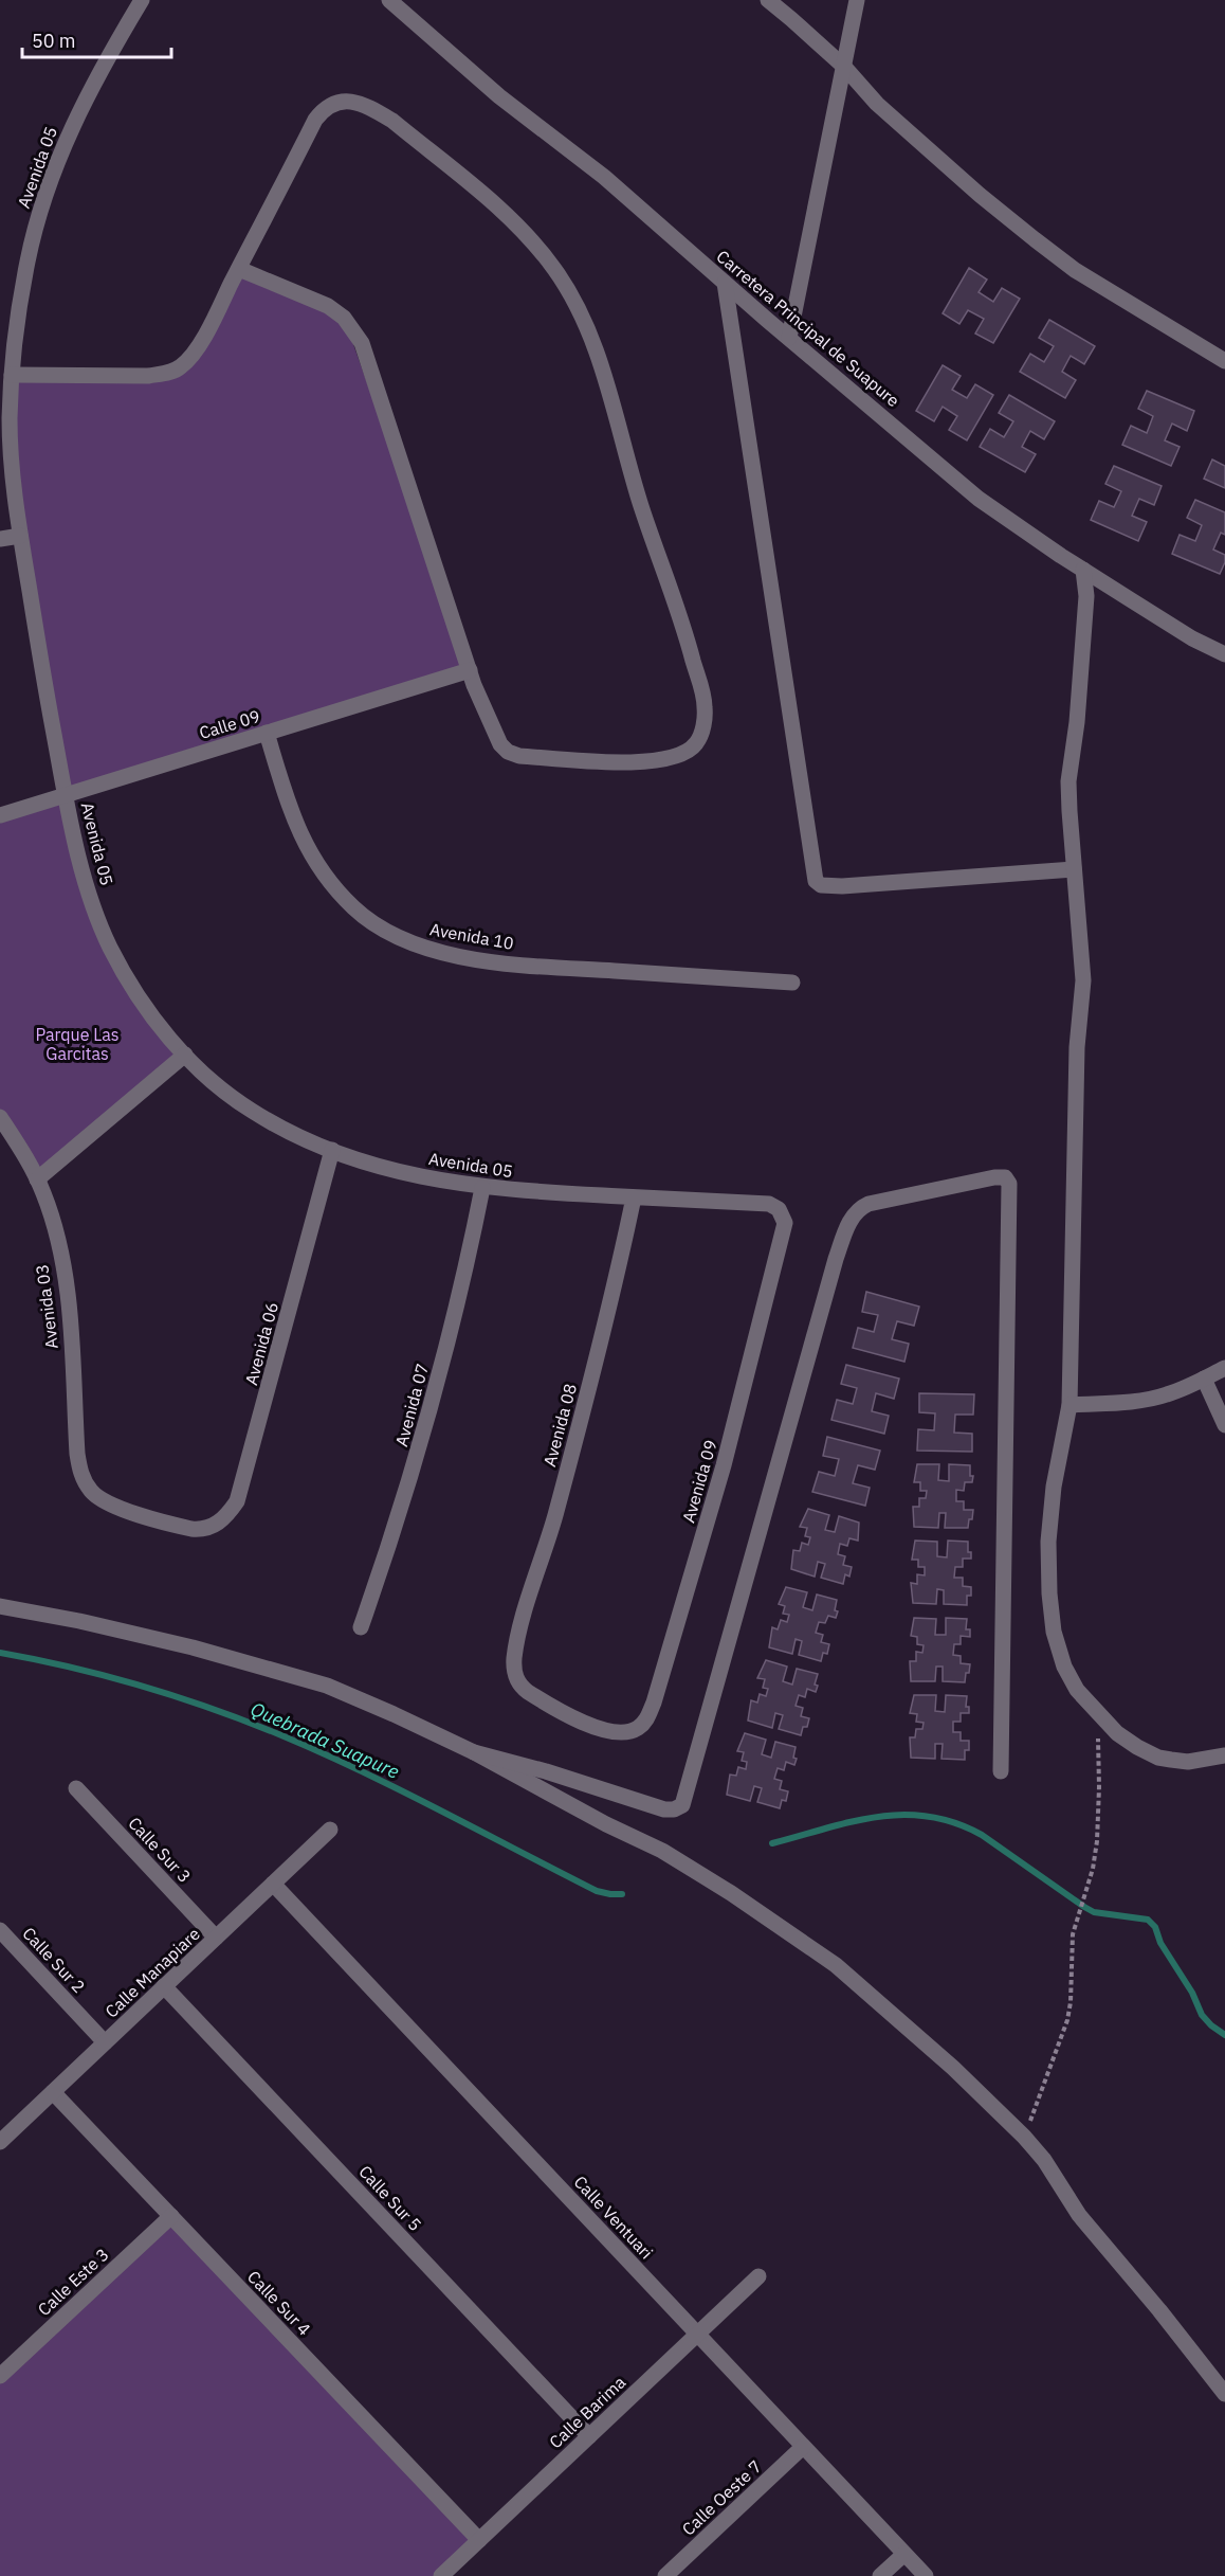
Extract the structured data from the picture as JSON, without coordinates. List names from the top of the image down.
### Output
{
  "streets": {
    "street": [
      "Avenida 05",
      "Carretera Principal de Suapure",
      "Calle 09",
      "Avenida 10",
      "Avenida 03",
      "Avenida 06",
      "Avenida 07",
      "Avenida 08",
      "Avenida 09",
      "Calle Sur 3",
      "Calle Sur 2",
      "Calle Manapiare",
      "Calle Sur 5",
      "Calle Ventuari",
      "Calle Este 3",
      "Calle Sur 4",
      "Calle Barima",
      "Calle Oeste 7"
    ]
  },
  "crossings": [
    ["Avenida 05", "Calle 09"],
    ["Avenida 05", "Avenida 06"],
    ["Avenida 05", "Avenida 07"],
    ["Avenida 05", "Avenida 08"],
    ["Avenida 05", "Avenida 09"],
    ["Calle 09", "Avenida 10"],
    ["Avenida 03", "Avenida 06"],
    ["Avenida 08", "Avenida 09"],
    ["Calle Sur 3", "Calle Manapiare"],
    ["Calle Sur 2", "Calle Manapiare"],
    ["Calle Manapiare", "Calle Sur 5"],
    ["Calle Manapiare", "Calle Ventuari"],
    ["Calle Manapiare", "Calle Sur 4"],
    ["Calle Sur 5", "Calle Barima"],
    ["Calle Ventuari", "Calle Barima"],
    ["Calle Ventuari", "Calle Oeste 7"],
    ["Calle Este 3", "Calle Sur 4"],
    ["Calle Sur 4", "Calle Barima"]
  ],
  "water": ["Quebrada Suapure"],
  "parks": ["Parque Las Garcitas"],
  "scale_bar": "50 m"
}
